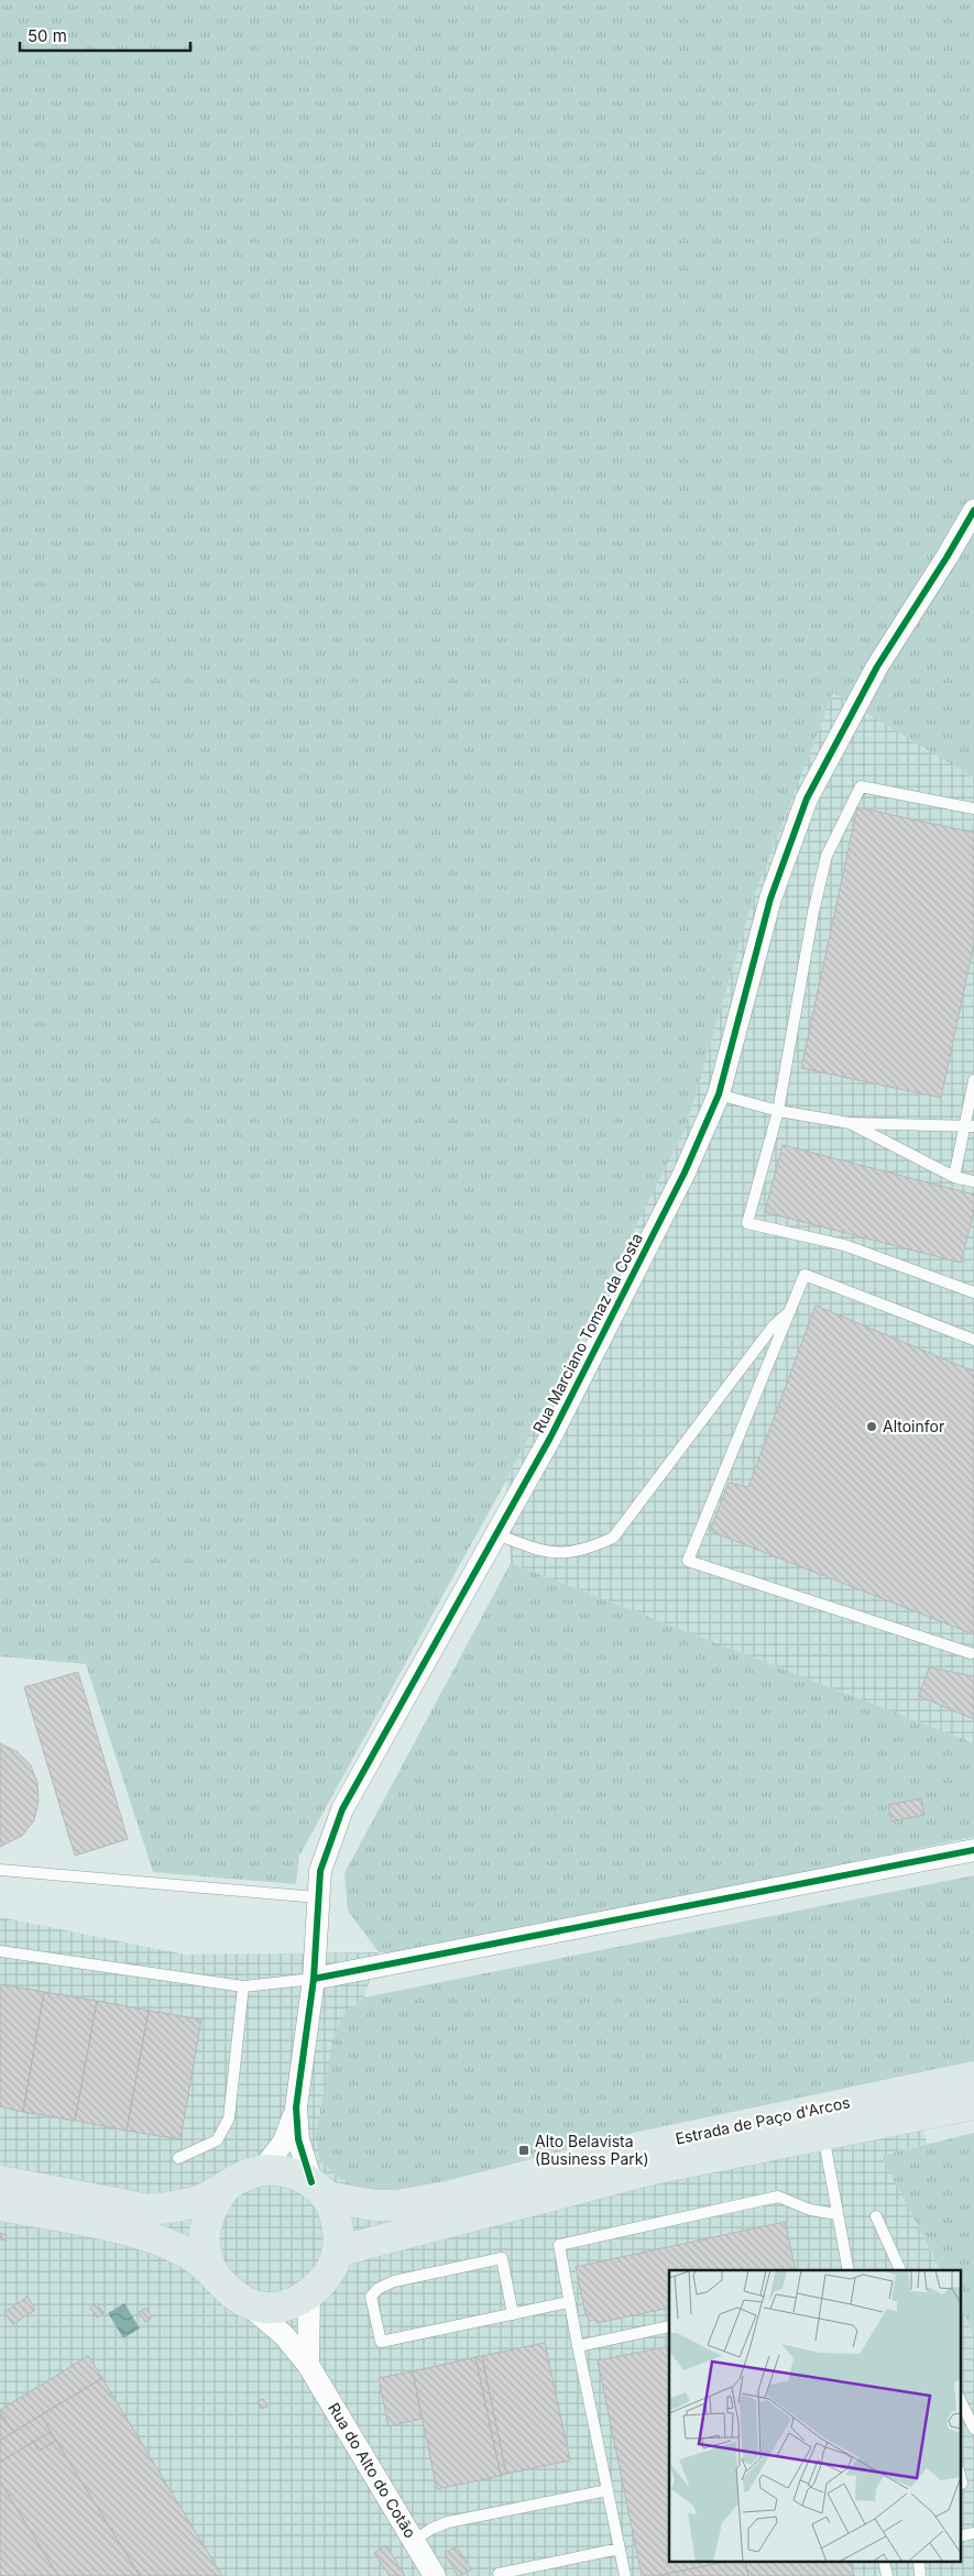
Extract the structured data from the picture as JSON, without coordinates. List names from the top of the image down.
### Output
{
  "streets": {
    "main road": ["Estrada de Paço d'Arcos"],
    "street": ["Rua Marciano Tomaz da Costa", "Rua do Alto do Cotão"]
  },
  "crossings": [
    ["Rua Marciano Tomaz da Costa", "Estrada de Paço d'Arcos"],
    ["Rua Marciano Tomaz da Costa", "Rua do Alto do Cotão"],
    ["Estrada de Paço d'Arcos", "Rua do Alto do Cotão"]
  ],
  "places": {
    "other": ["Altoinfor"],
    "transit": ["Alto Belavista (Business Park)"]
  },
  "scale_bar": "50 m"
}
